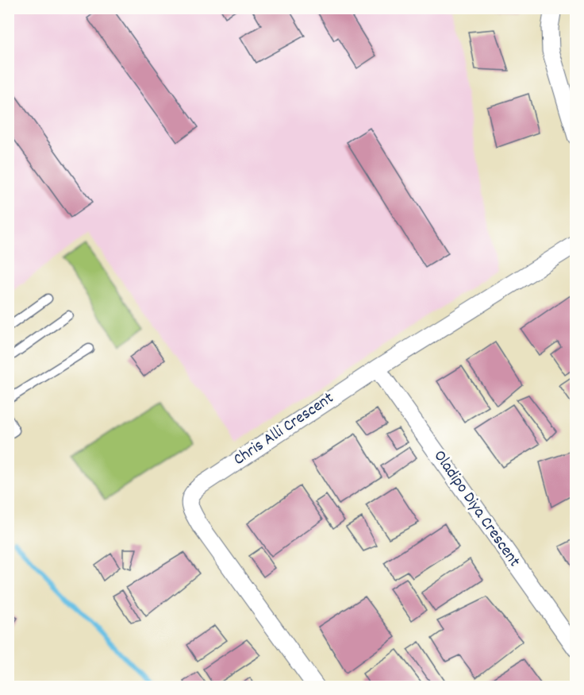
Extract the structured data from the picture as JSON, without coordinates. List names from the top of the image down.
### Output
{
  "streets": {
    "street": ["Chris Alli Crescent", "Oladipo Diya Crescent"]
  },
  "crossings": [
    ["Chris Alli Crescent", "Oladipo Diya Crescent"]
  ]
}
